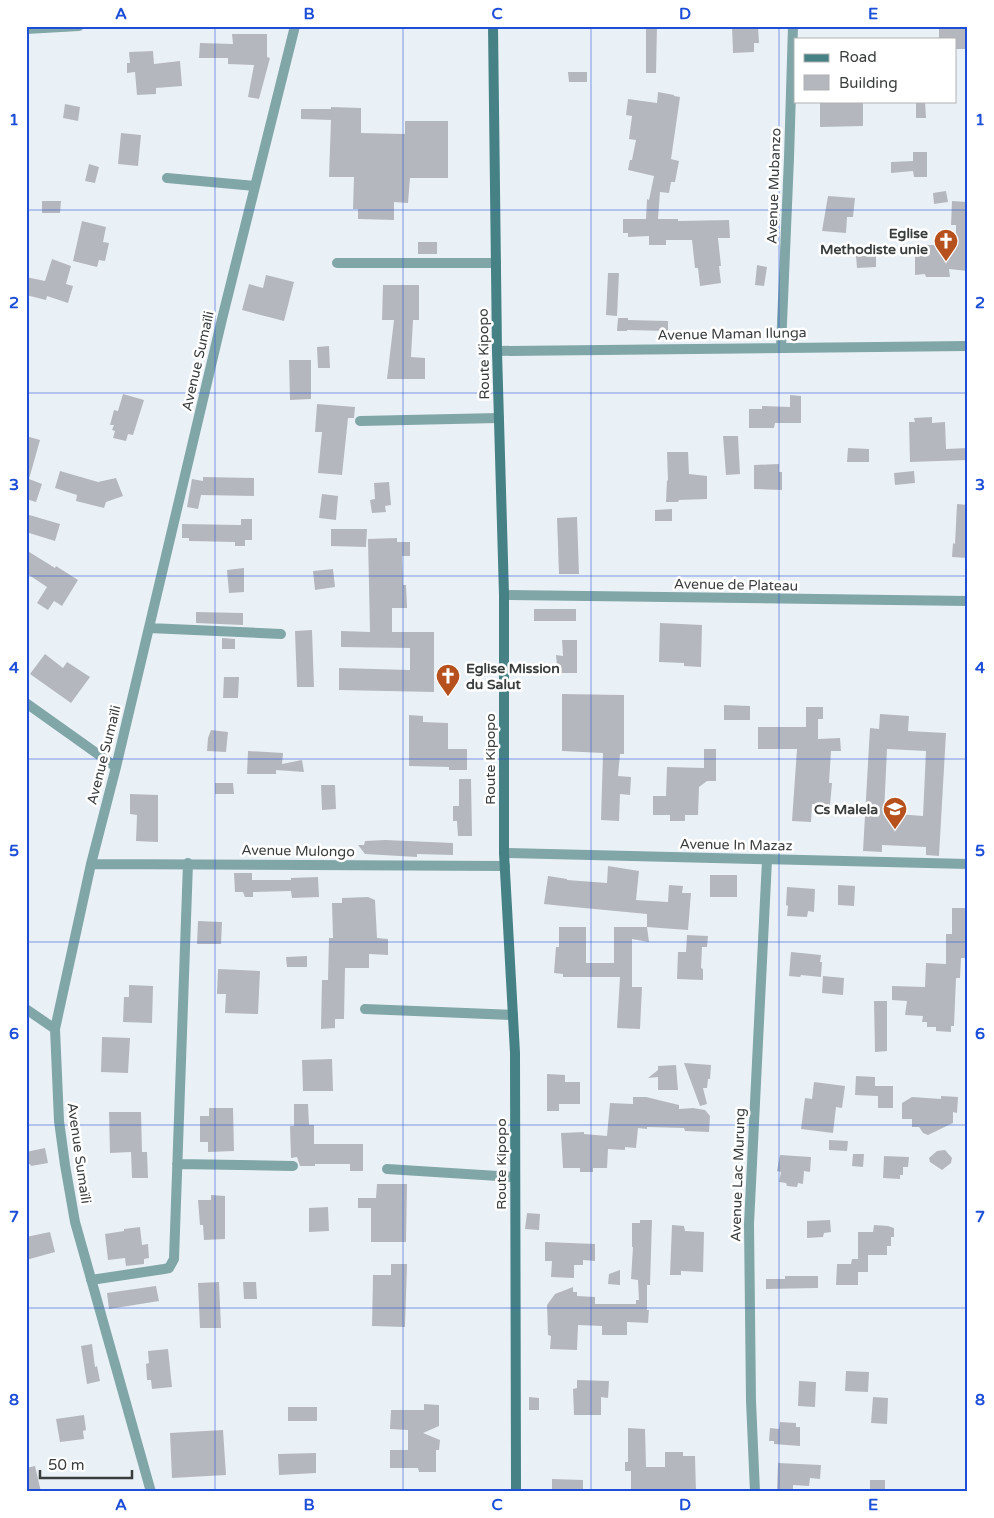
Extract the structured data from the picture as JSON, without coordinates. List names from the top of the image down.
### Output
{
  "streets": {
    "main road": ["Route Kipopo"],
    "street": [
      "Avenue Mubanzo",
      "Avenue Maman Ilunga",
      "Avenue Sumaïli",
      "Avenue de Plateau",
      "Avenue In Mazaz",
      "Avenue Mulongo",
      "Avenue Lac Murung"
    ]
  },
  "crossings": [
    ["Avenue Mubanzo", "Avenue Maman Ilunga"],
    ["Avenue Maman Ilunga", "Route Kipopo"],
    ["Route Kipopo", "Avenue de Plateau"],
    ["Route Kipopo", "Avenue In Mazaz"],
    ["Route Kipopo", "Avenue Mulongo"],
    ["Avenue Sumaïli", "Avenue Mulongo"],
    ["Avenue In Mazaz", "Avenue Lac Murung"]
  ],
  "places": {
    "church": ["Eglise Methodiste unie", "Eglise Mission du Salut"],
    "school or university": ["Cs Malela"]
  },
  "legend": ["Road", "Building"],
  "scale_bar": "50 m",
  "grid": {
    "columns": [
      "A",
      "B",
      "C",
      "D",
      "E"
    ],
    "rows": [
      "1",
      "2",
      "3",
      "4",
      "5",
      "6",
      "7",
      "8"
    ]
  }
}
